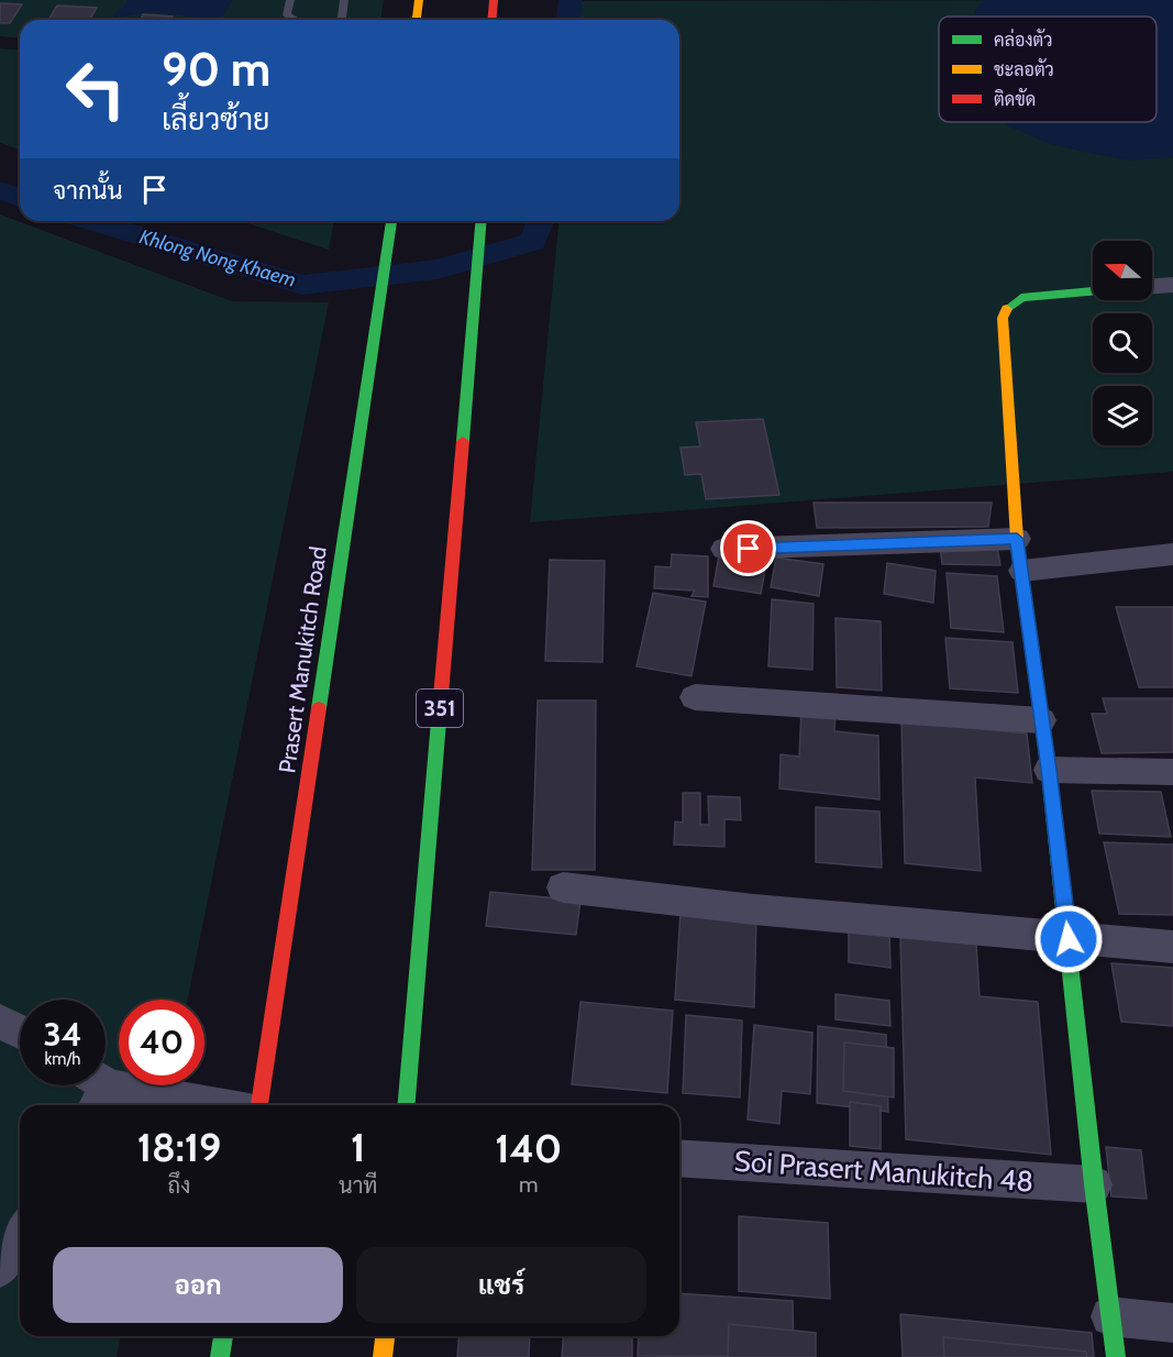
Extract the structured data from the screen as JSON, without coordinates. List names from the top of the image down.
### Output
{
  "streets": {
    "main road": ["Prasert Manukitch Road", "351"],
    "street": ["Soi Prasert Manukitch 48"]
  },
  "water": ["Khlong Nong Khaem"],
  "legend": ["คล่องตัว", "ชะลอตัว", "ติดขัด"],
  "north": "left",
  "page": {
    "turn": ["90 m", "เลี้ยวซ้าย"],
    "then": "จากนั้น",
    "speed": "34 km/h",
    "limit": "40",
    "eta": [
      "18:19",
      "ถึง",
      "1",
      "นาที",
      "140",
      "m"
    ],
    "buttons": ["ออก", "แชร์"]
  }
}
